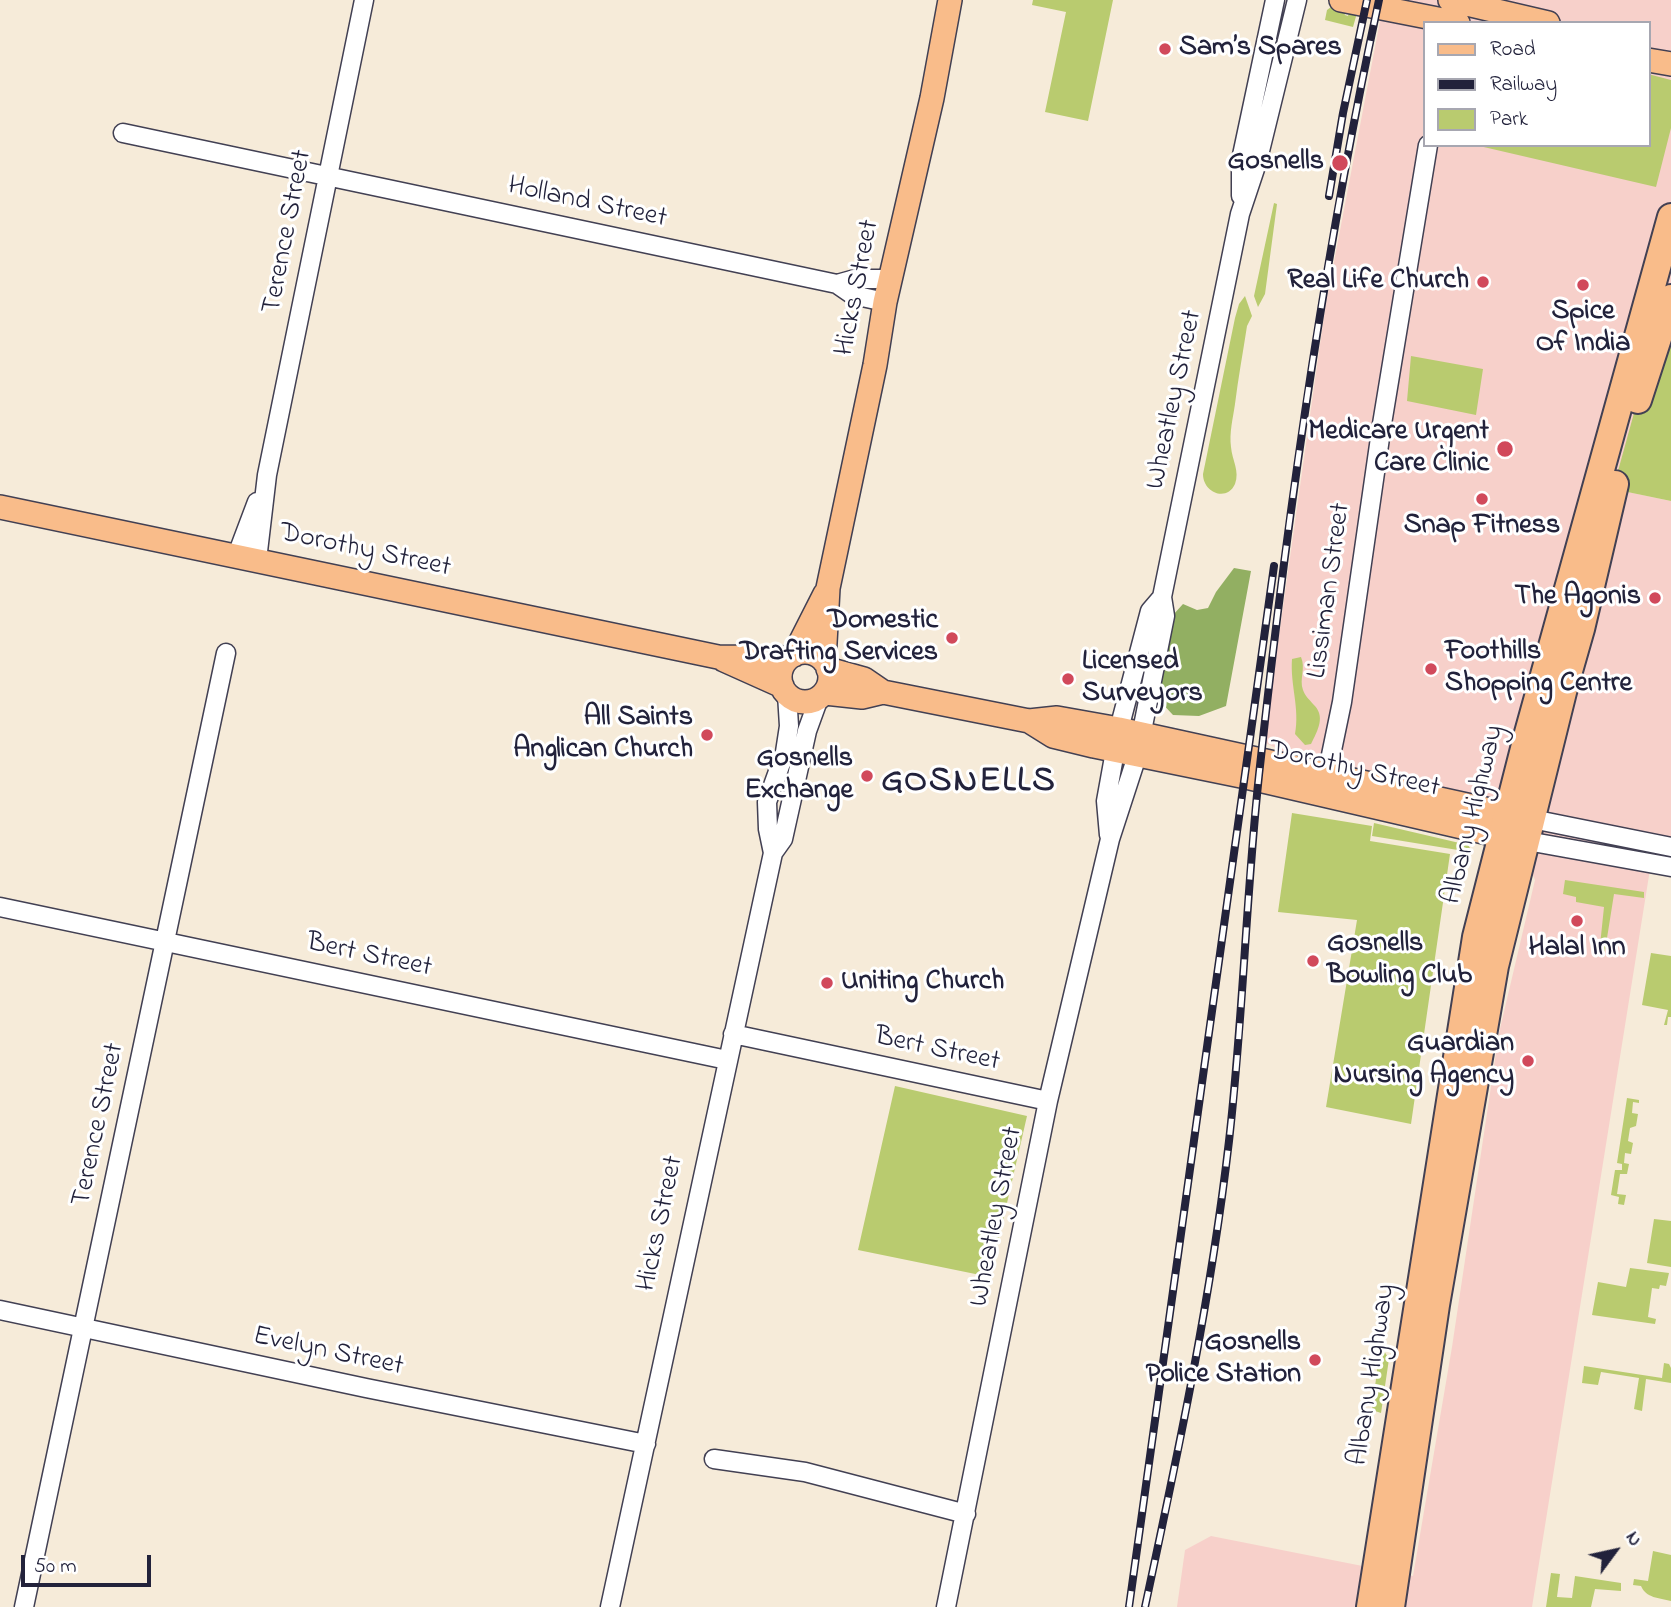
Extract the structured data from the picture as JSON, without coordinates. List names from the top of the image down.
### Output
{
  "streets": {
    "highway": ["Albany Highway"],
    "main road": ["Hicks Street", "Dorothy Street"],
    "street": [
      "Holland Street",
      "Terence Street",
      "Wheatley Street",
      "Lissiman Street",
      "Bert Street",
      "Evelyn Street"
    ]
  },
  "crossings": [
    ["Holland Street", "Terence Street"],
    ["Holland Street", "Hicks Street"],
    ["Terence Street", "Dorothy Street"],
    ["Terence Street", "Bert Street"],
    ["Terence Street", "Evelyn Street"],
    ["Hicks Street", "Dorothy Street"],
    ["Hicks Street", "Bert Street"],
    ["Hicks Street", "Evelyn Street"],
    ["Wheatley Street", "Dorothy Street"],
    ["Wheatley Street", "Bert Street"],
    ["Dorothy Street", "Lissiman Street"],
    ["Dorothy Street", "Albany Highway"]
  ],
  "districts": ["GOSNELLS"],
  "places": [
    "Sam’s Spares",
    "Gosnells",
    "Real Life Church",
    "Spice Of India",
    "Medicare Urgent Care Clinic",
    "Snap Fitness",
    "The Agonis",
    "Domestic Drafting Services",
    "Foothills Shopping Centre",
    "Licensed Surveyors",
    "All Saints Anglican Church",
    "Gosnells Exchange",
    "Halal Inn",
    "Gosnells Bowling Club",
    "Uniting Church",
    "Guardian Nursing Agency",
    "Gosnells Police Station"
  ],
  "legend": ["Road", "Railway", "Park"],
  "scale_bar": "50 m",
  "north": "top right"
}
